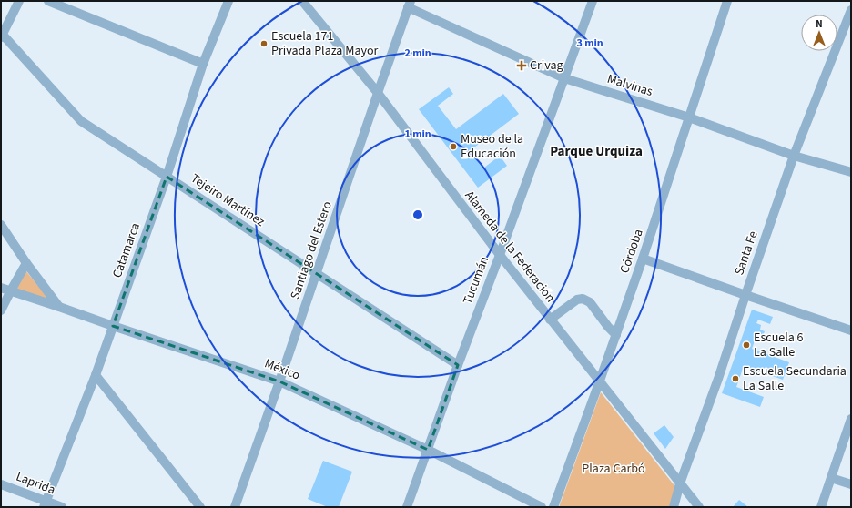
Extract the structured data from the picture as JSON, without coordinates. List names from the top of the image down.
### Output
{
  "streets": {
    "street": [
      "Malvinas",
      "Tejeiro Martínez",
      "Alameda de la Federación",
      "Catamarca",
      "Santiago del Estero",
      "Córdoba",
      "Santa Fe",
      "Tucumán",
      "México",
      "Laprida"
    ]
  },
  "crossings": [
    ["Malvinas", "Santiago del Estero"],
    ["Malvinas", "Córdoba"],
    ["Malvinas", "Santa Fe"],
    ["Malvinas", "Tucumán"],
    ["Tejeiro Martínez", "Catamarca"],
    ["Tejeiro Martínez", "Santiago del Estero"],
    ["Tejeiro Martínez", "Tucumán"],
    ["Alameda de la Federación", "Santiago del Estero"],
    ["Alameda de la Federación", "Córdoba"],
    ["Alameda de la Federación", "Santa Fe"],
    ["Alameda de la Federación", "Tucumán"],
    ["Catamarca", "México"],
    ["Catamarca", "Laprida"],
    ["Santiago del Estero", "México"],
    ["Tucumán", "México"]
  ],
  "districts": ["Parque Urquiza"],
  "parks": ["Plaza Carbó"],
  "places": {
    "other": [
      "Escuela 171 Privada Plaza Mayor",
      "Museo de la Educación",
      "Escuela 6 La Salle",
      "Escuela Secundaria La Salle"
    ],
    "health": ["Crivag"]
  },
  "north": "top",
  "rings": ["3 min", "2 min", "1 min"]
}
